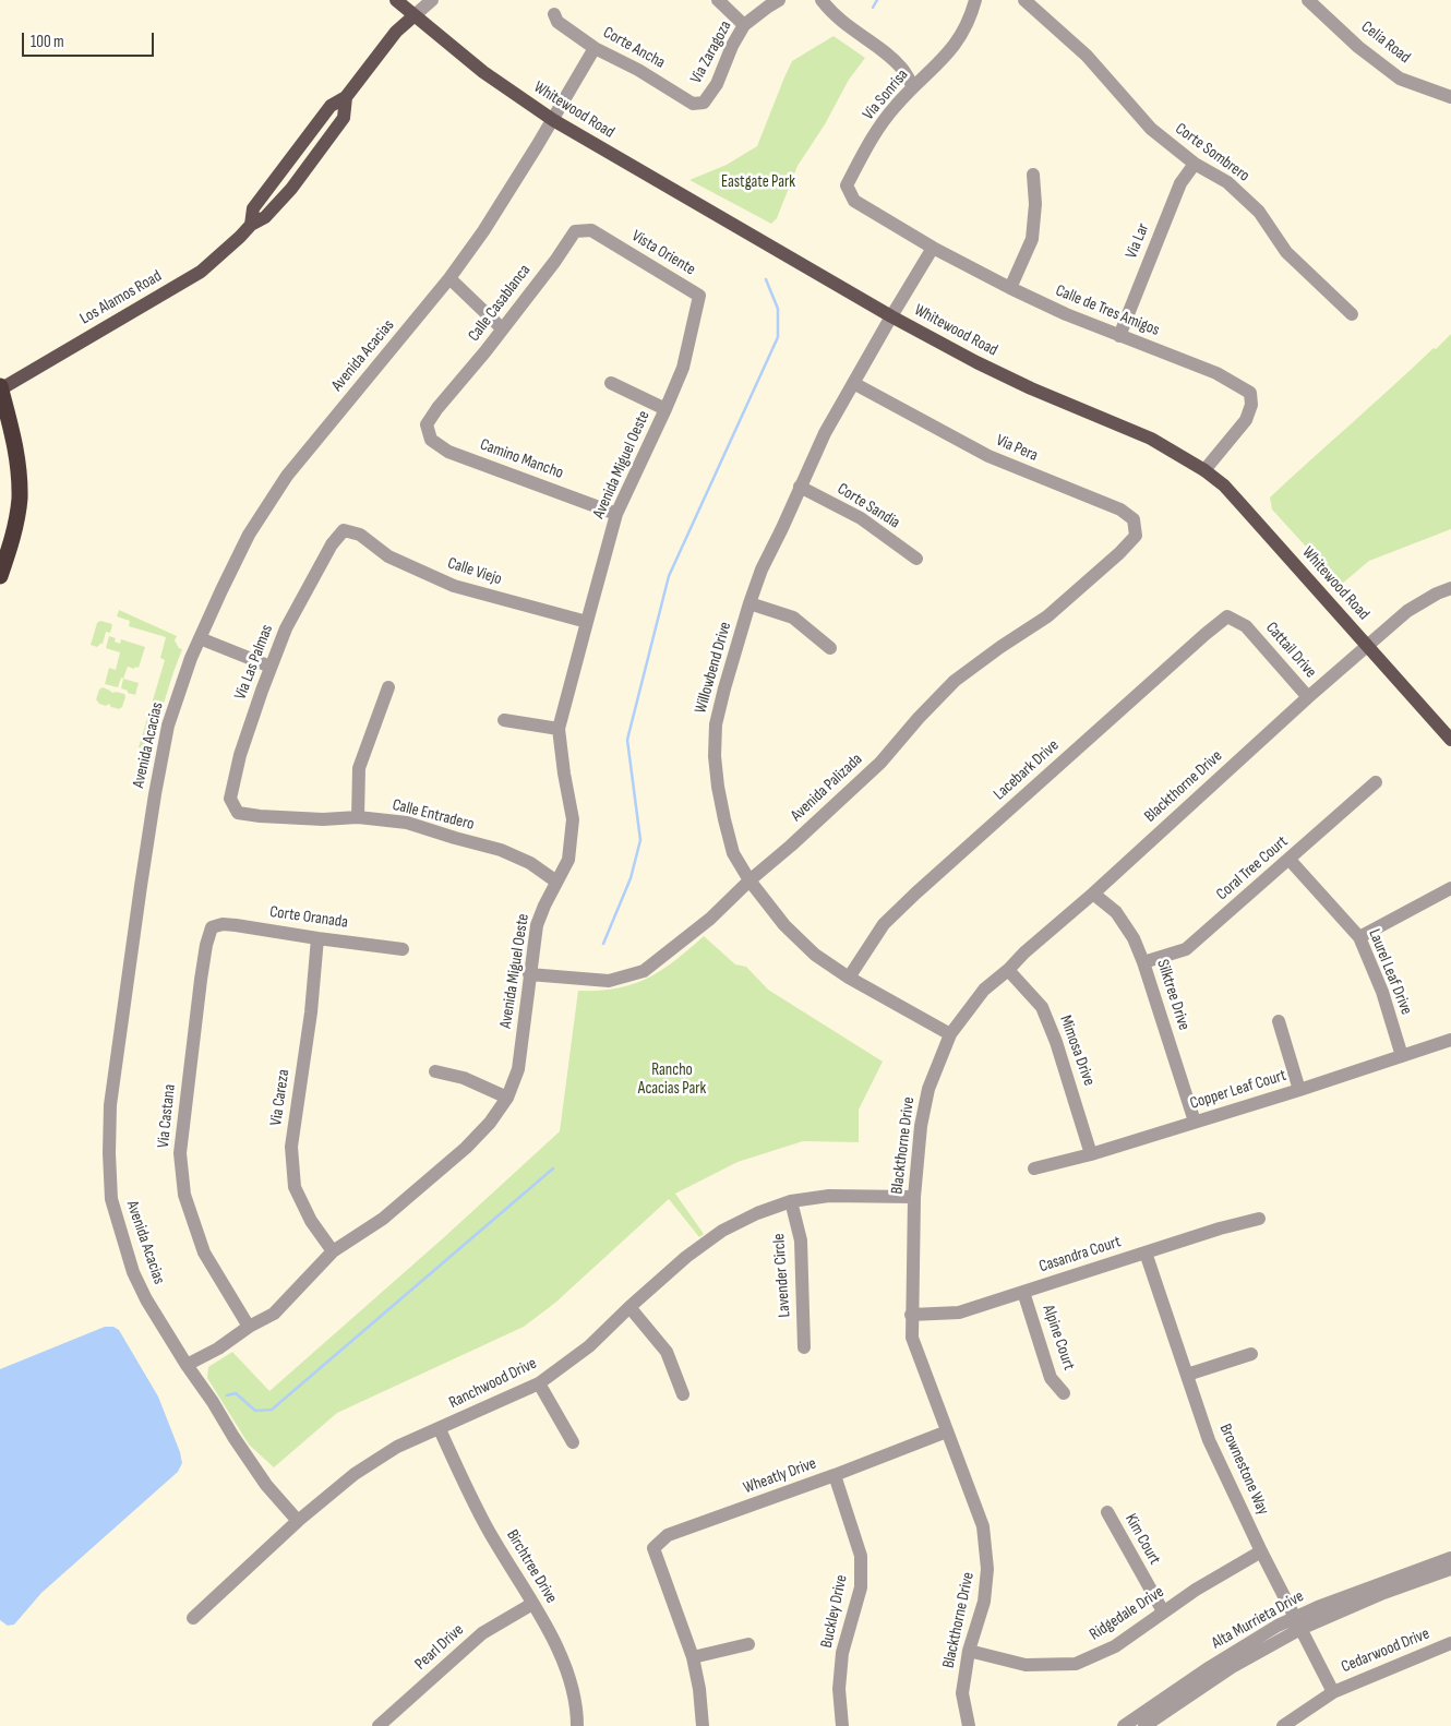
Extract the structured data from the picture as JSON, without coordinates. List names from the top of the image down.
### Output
{
  "streets": {
    "main road": ["Whitewood Road", "Los Alamos Road"],
    "street": [
      "Celia Road",
      "Corte Ancha",
      "Via Zaragoza",
      "Via Sonrisa",
      "Corte Sombrero",
      "Via Lar",
      "Vista Oriente",
      "Calle Casablanca",
      "Calle de Tres Amigos",
      "Avenida Acacias",
      "Via Pera",
      "Camino Mancho",
      "Avenida Miguel Oeste",
      "Corte Sandia",
      "Calle Viejo",
      "Cattail Drive",
      "Via Las Palmas",
      "Willowbend Drive",
      "Lacebark Drive",
      "Blackthorne Drive",
      "Avenida Palizada",
      "Calle Entradero",
      "Coral Tree Court",
      "Corte Oranada",
      "Laurel Leaf Drive",
      "Silktree Drive",
      "Mimosa Drive",
      "Copper Leaf Court",
      "Via Careza",
      "Via Castana",
      "Casandra Court",
      "Lavender Circle",
      "Alpine Court",
      "Ranchwood Drive",
      "Brownestone Way",
      "Wheatly Drive",
      "Kim Court",
      "Birchtree Drive",
      "Buckley Drive",
      "Ridgedale Drive",
      "Alta Murrieta Drive",
      "Pearl Drive",
      "Cedarwood Drive"
    ]
  },
  "crossings": [
    ["Corte Ancha", "Via Zaragoza"],
    ["Corte Ancha", "Avenida Acacias"],
    ["Via Sonrisa", "Calle de Tres Amigos"],
    ["Whitewood Road", "Los Alamos Road"],
    ["Whitewood Road", "Calle de Tres Amigos"],
    ["Whitewood Road", "Avenida Acacias"],
    ["Whitewood Road", "Willowbend Drive"],
    ["Whitewood Road", "Blackthorne Drive"],
    ["Corte Sombrero", "Via Lar"],
    ["Via Lar", "Calle de Tres Amigos"],
    ["Vista Oriente", "Calle Casablanca"],
    ["Vista Oriente", "Avenida Miguel Oeste"],
    ["Calle Casablanca", "Camino Mancho"],
    ["Calle de Tres Amigos", "Willowbend Drive"],
    ["Avenida Acacias", "Avenida Miguel Oeste"],
    ["Avenida Acacias", "Ranchwood Drive"],
    ["Via Pera", "Willowbend Drive"],
    ["Via Pera", "Avenida Palizada"],
    ["Camino Mancho", "Avenida Miguel Oeste"],
    ["Avenida Miguel Oeste", "Calle Viejo"],
    ["Avenida Miguel Oeste", "Avenida Palizada"],
    ["Avenida Miguel Oeste", "Calle Entradero"],
    ["Avenida Miguel Oeste", "Via Careza"],
    ["Avenida Miguel Oeste", "Via Castana"],
    ["Corte Sandia", "Willowbend Drive"],
    ["Calle Viejo", "Via Las Palmas"],
    ["Cattail Drive", "Lacebark Drive"],
    ["Cattail Drive", "Blackthorne Drive"],
    ["Via Las Palmas", "Calle Entradero"],
    ["Willowbend Drive", "Lacebark Drive"],
    ["Willowbend Drive", "Blackthorne Drive"],
    ["Willowbend Drive", "Avenida Palizada"],
    ["Blackthorne Drive", "Silktree Drive"],
    ["Blackthorne Drive", "Mimosa Drive"],
    ["Blackthorne Drive", "Casandra Court"],
    ["Blackthorne Drive", "Ranchwood Drive"],
    ["Blackthorne Drive", "Wheatly Drive"],
    ["Blackthorne Drive", "Ridgedale Drive"],
    ["Coral Tree Court", "Laurel Leaf Drive"],
    ["Coral Tree Court", "Silktree Drive"],
    ["Corte Oranada", "Via Careza"],
    ["Corte Oranada", "Via Castana"],
    ["Laurel Leaf Drive", "Copper Leaf Court"],
    ["Silktree Drive", "Copper Leaf Court"],
    ["Mimosa Drive", "Copper Leaf Court"],
    ["Casandra Court", "Alpine Court"],
    ["Casandra Court", "Brownestone Way"],
    ["Lavender Circle", "Ranchwood Drive"],
    ["Ranchwood Drive", "Birchtree Drive"],
    ["Brownestone Way", "Ridgedale Drive"],
    ["Brownestone Way", "Alta Murrieta Drive"],
    ["Brownestone Way", "Cedarwood Drive"],
    ["Wheatly Drive", "Buckley Drive"],
    ["Kim Court", "Ridgedale Drive"],
    ["Birchtree Drive", "Pearl Drive"]
  ],
  "parks": ["Eastgate Park", "Rancho Acacias Park"],
  "scale_bar": "100 m"
}
